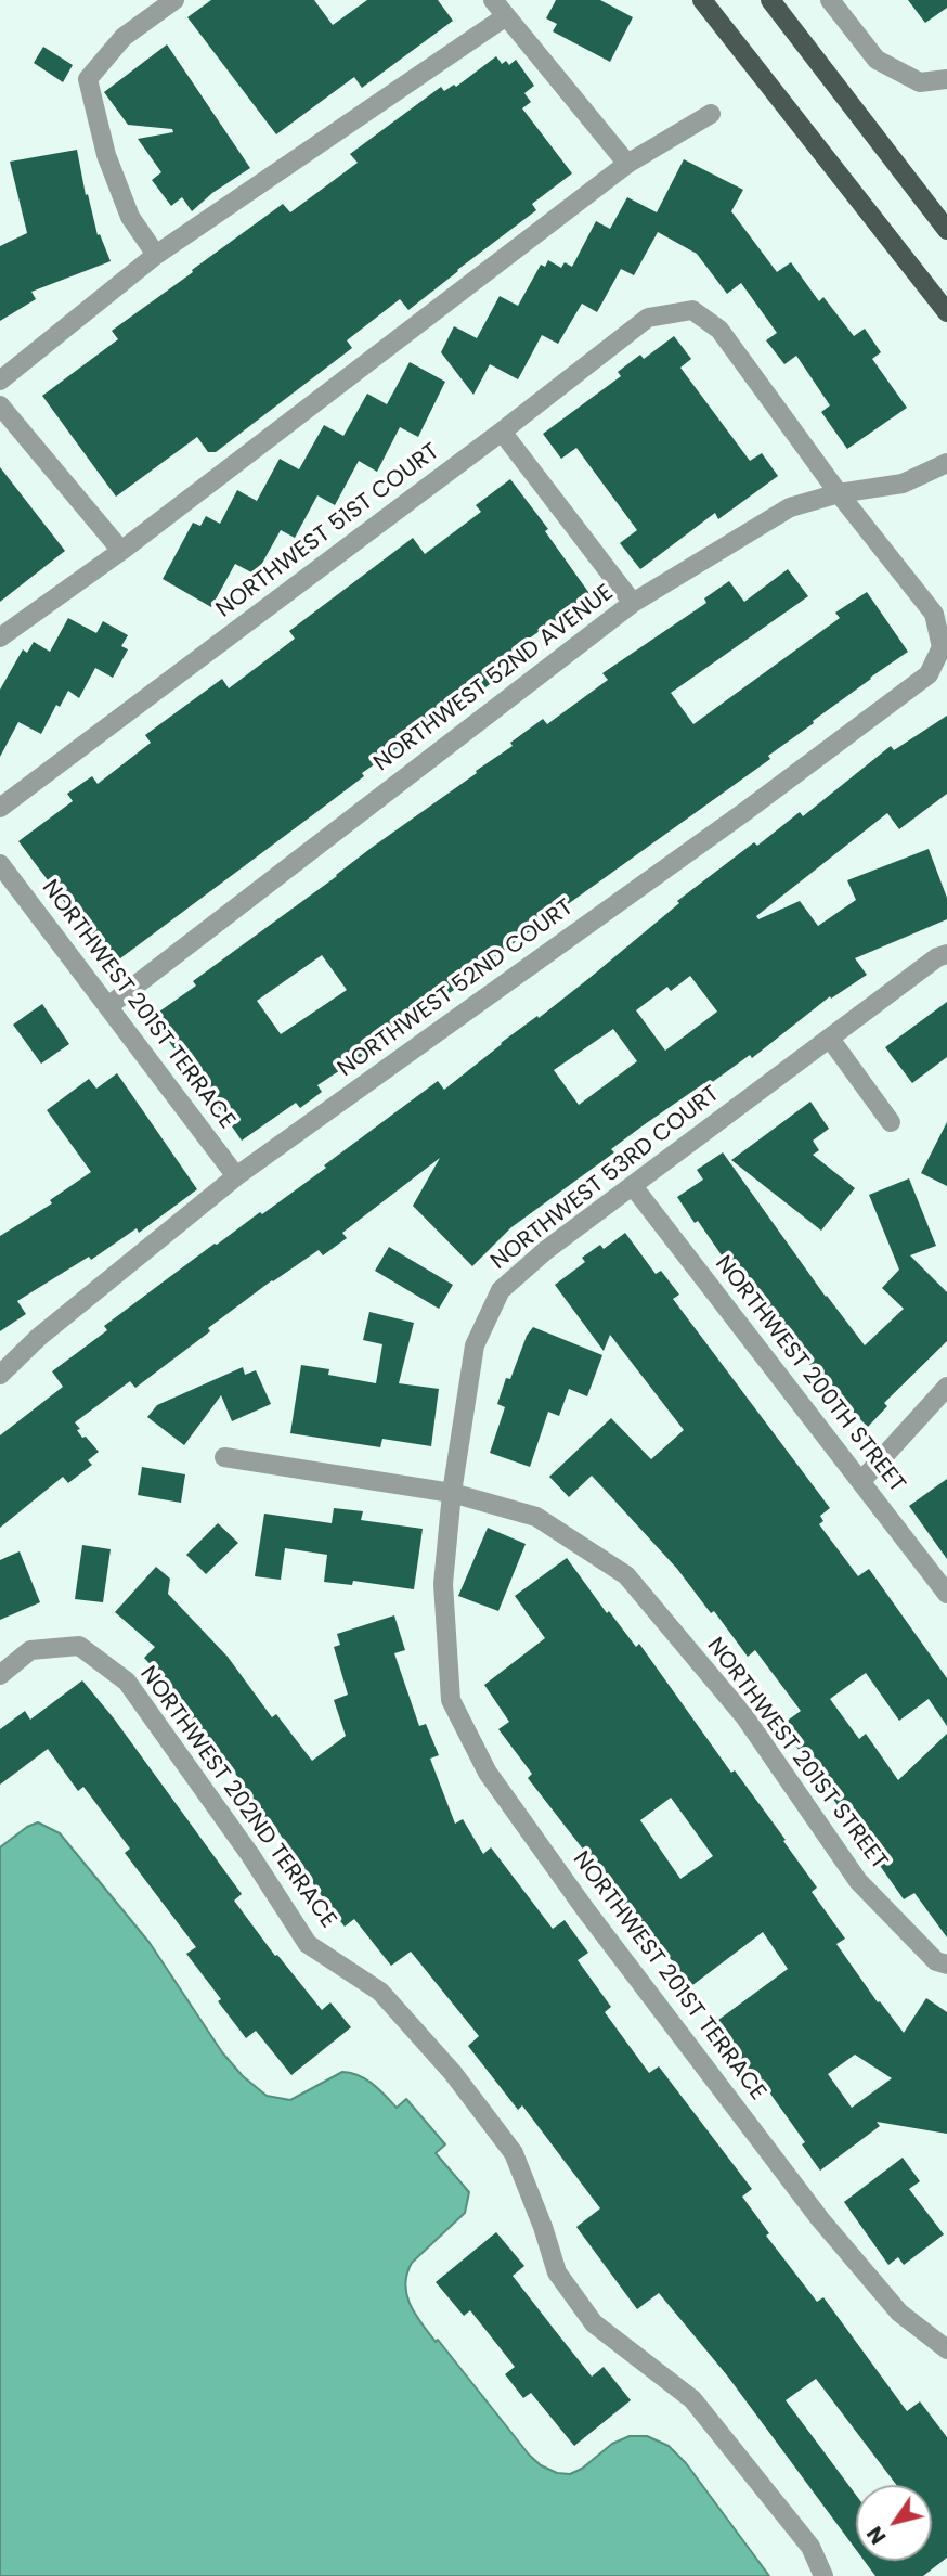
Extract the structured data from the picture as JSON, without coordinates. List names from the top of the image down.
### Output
{
  "streets": {
    "street": [
      "NORTHWEST 51ST COURT",
      "NORTHWEST 52ND AVENUE",
      "NORTHWEST 52ND COURT",
      "NORTHWEST 201ST TERRACE",
      "NORTHWEST 53RD COURT",
      "NORTHWEST 200TH STREET",
      "NORTHWEST 201ST STREET",
      "NORTHWEST 202ND TERRACE"
    ]
  },
  "crossings": [
    ["NORTHWEST 51ST COURT", "NORTHWEST 52ND AVENUE"],
    ["NORTHWEST 51ST COURT", "NORTHWEST 52ND COURT"],
    ["NORTHWEST 52ND AVENUE", "NORTHWEST 52ND COURT"],
    ["NORTHWEST 52ND AVENUE", "NORTHWEST 201ST TERRACE"],
    ["NORTHWEST 52ND COURT", "NORTHWEST 201ST TERRACE"],
    ["NORTHWEST 201ST TERRACE", "NORTHWEST 53RD COURT"],
    ["NORTHWEST 53RD COURT", "NORTHWEST 200TH STREET"],
    ["NORTHWEST 53RD COURT", "NORTHWEST 201ST STREET"]
  ],
  "north": "bottom left"
}
